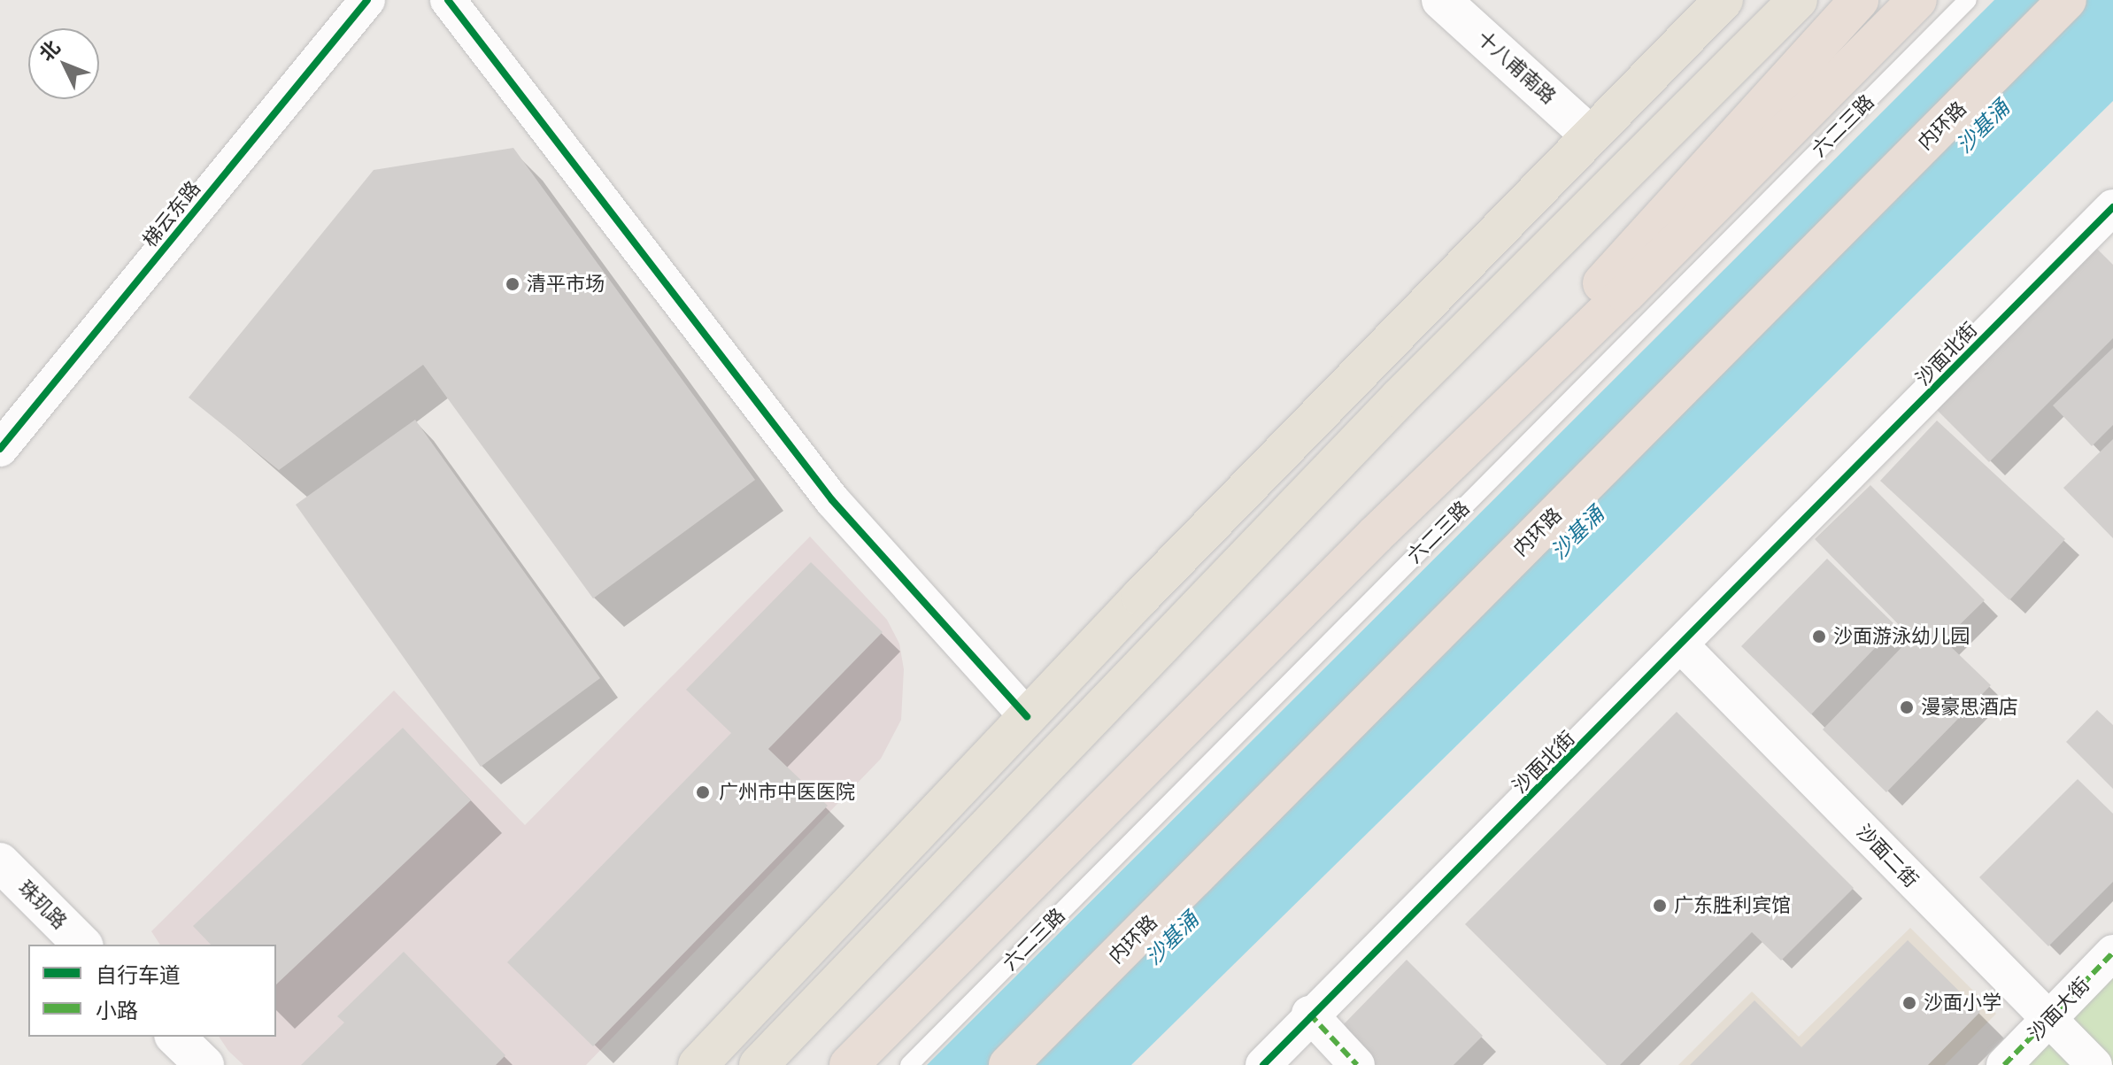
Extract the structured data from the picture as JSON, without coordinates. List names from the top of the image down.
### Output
{
  "streets": {
    "highway": ["内环路"],
    "street": [
      "十八甫南路",
      "梯云东路",
      "沙面北街",
      "沙面二街",
      "珠玑路",
      "沙面大街"
    ],
    "lane": ["六二三路"]
  },
  "crossings": [
    ["沙面北街", "沙面二街"],
    ["沙面二街", "沙面大街"]
  ],
  "water": ["沙基涌"],
  "places": [
    "清平市场",
    "沙面游泳幼儿园",
    "漫豪思酒店",
    "广州市中医医院",
    "广东胜利宾馆",
    "沙面小学"
  ],
  "legend": ["自行车道", "小路"],
  "north": "top left"
}
